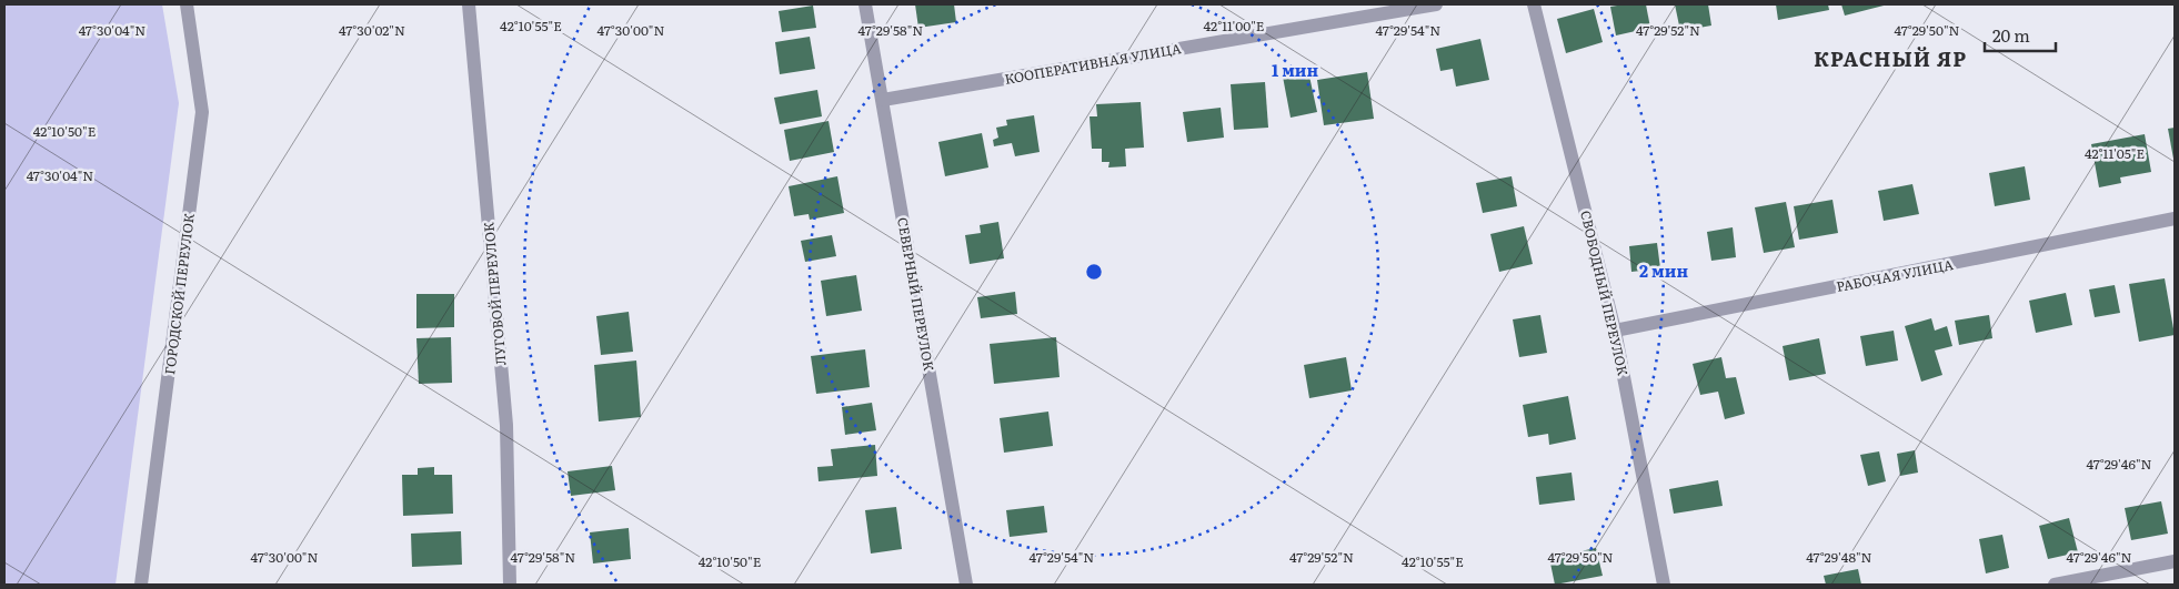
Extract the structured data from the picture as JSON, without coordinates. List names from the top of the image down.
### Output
{
  "streets": {
    "street": [
      "КООПЕРАТИВНАЯ УЛИЦА",
      "РАБОЧАЯ УЛИЦА",
      "СВОБОДНЫЙ ПЕРЕУЛОК",
      "ГОРОДСКОЙ ПЕРЕУЛОК",
      "ЛУГОВОЙ ПЕРЕУЛОК",
      "СЕВЕРНЫЙ ПЕРЕУЛОК"
    ]
  },
  "crossings": [
    ["КООПЕРАТИВНАЯ УЛИЦА", "СЕВЕРНЫЙ ПЕРЕУЛОК"],
    ["РАБОЧАЯ УЛИЦА", "СВОБОДНЫЙ ПЕРЕУЛОК"]
  ],
  "districts": ["КРАСНЫЙ ЯР"],
  "scale_bar": "20 m",
  "coordinates": [
    "42°10'55\"E",
    "42°11'00\"E",
    "47°30'04\"N",
    "47°30'02\"N",
    "47°30'00\"N",
    "47°29'58\"N",
    "47°29'54\"N",
    "47°29'52\"N",
    "47°29'50\"N",
    "42°10'50\"E",
    "42°11'05\"E",
    "47°29'46\"N",
    "47°29'48\"N"
  ],
  "rings": ["1 мин", "2 мин"]
}
